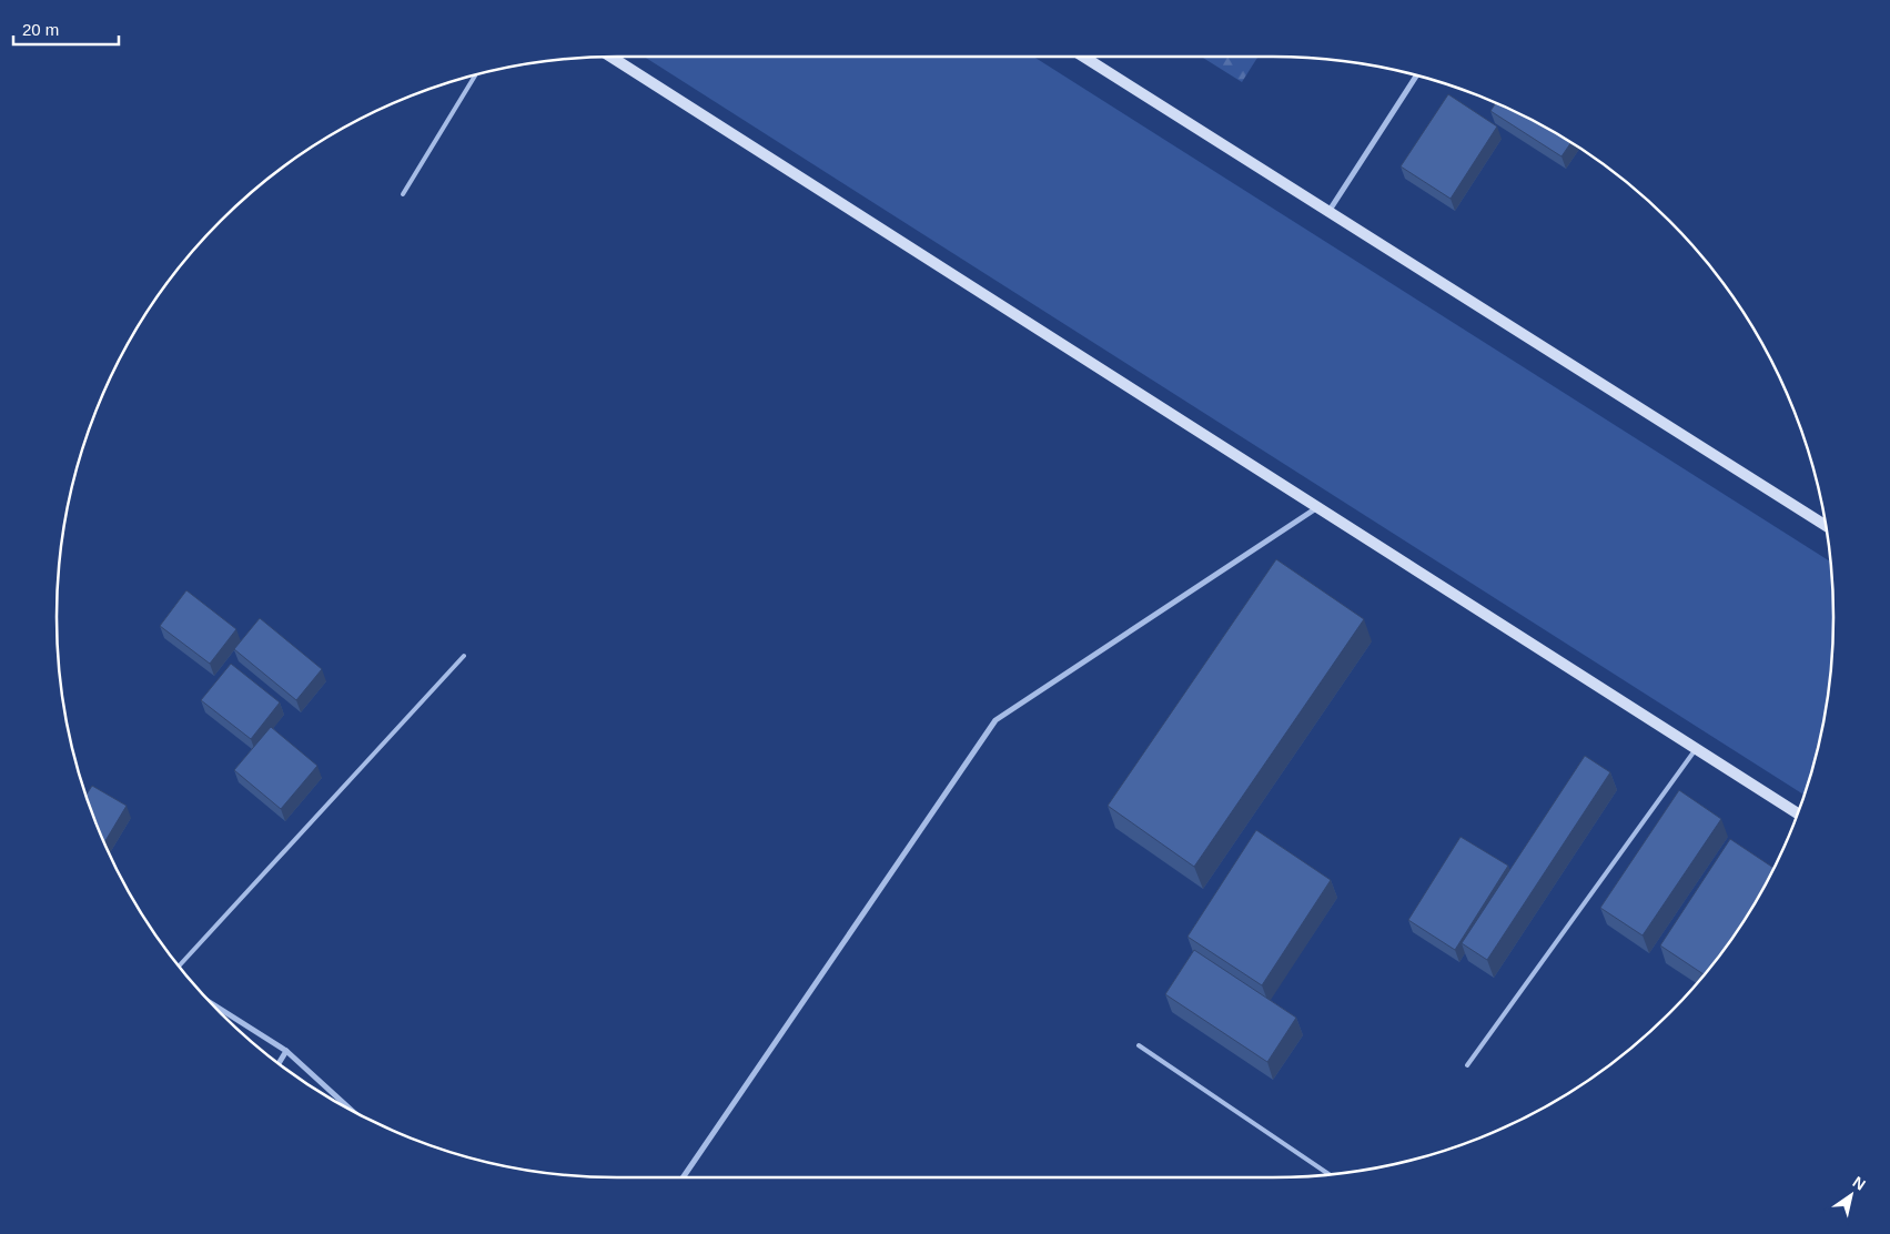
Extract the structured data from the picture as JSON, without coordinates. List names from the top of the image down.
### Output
{
  "scale_bar": "20 m",
  "north": "top right"
}
